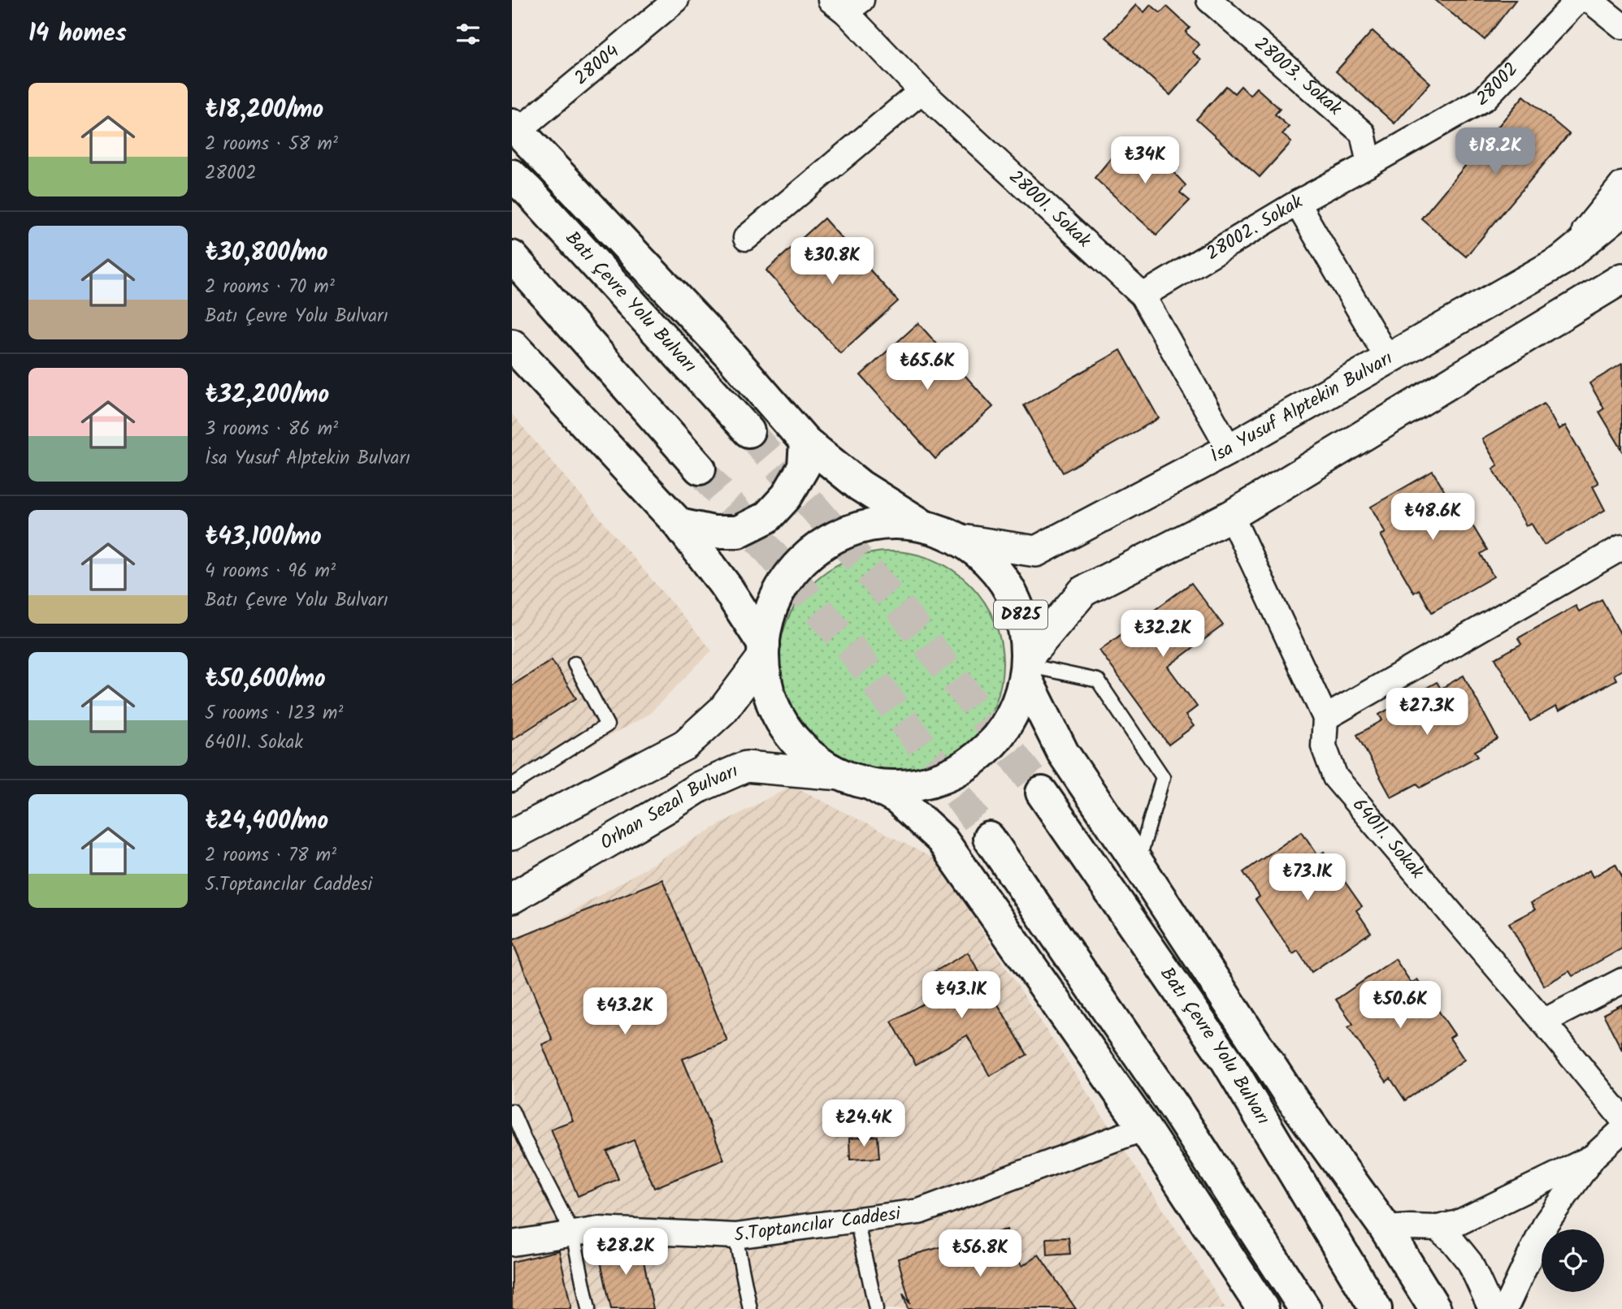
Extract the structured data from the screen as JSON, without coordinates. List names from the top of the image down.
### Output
{
  "streets": {
    "main road": ["Batı Çevre Yolu Bulvarı", "D825"],
    "street": [
      "28004",
      "28003. Sokak",
      "28002",
      "28001. Sokak",
      "28002. Sokak",
      "İsa Yusuf Alptekin Bulvarı",
      "Orhan Sezal Bulvarı",
      "64011. Sokak",
      "5.Toptancılar Caddesi"
    ]
  },
  "crossings": [
    ["28004", "D825"],
    ["28003. Sokak", "28002"],
    ["28003. Sokak", "28002. Sokak"],
    ["28002", "28002. Sokak"],
    ["28001. Sokak", "28002. Sokak"],
    ["28001. Sokak", "İsa Yusuf Alptekin Bulvarı"],
    ["İsa Yusuf Alptekin Bulvarı", "D825"],
    ["D825", "Orhan Sezal Bulvarı"],
    ["D825", "5.Toptancılar Caddesi"]
  ],
  "page": {
    "heading": "14 homes",
    "list": [
      {
        "name": "₺18,200/mo",
        "note": "2 rooms · 58 m² · 28002"
      },
      {
        "name": "₺30,800/mo",
        "note": "2 rooms · 70 m² · Batı Çevre Yolu Bulvarı"
      },
      {
        "name": "₺32,200/mo",
        "note": "3 rooms · 86 m² · İsa Yusuf Alptekin Bulvarı"
      },
      {
        "name": "₺43,100/mo",
        "note": "4 rooms · 96 m² · Batı Çevre Yolu Bulvarı"
      },
      {
        "name": "₺50,600/mo",
        "note": "5 rooms · 123 m² · 64011. Sokak"
      },
      {
        "name": "₺24,400/mo",
        "note": "2 rooms · 78 m² · 5.Toptancılar Caddesi"
      }
    ],
    "price": [
      "₺18.2K",
      "₺34K",
      "₺30.8K",
      "₺65.6K",
      "₺48.6K",
      "₺32.2K",
      "₺27.3K",
      "₺73.1K",
      "₺43.1K",
      "₺50.6K",
      "₺43.2K",
      "₺24.4K",
      "₺28.2K",
      "₺56.8K"
    ]
  }
}
